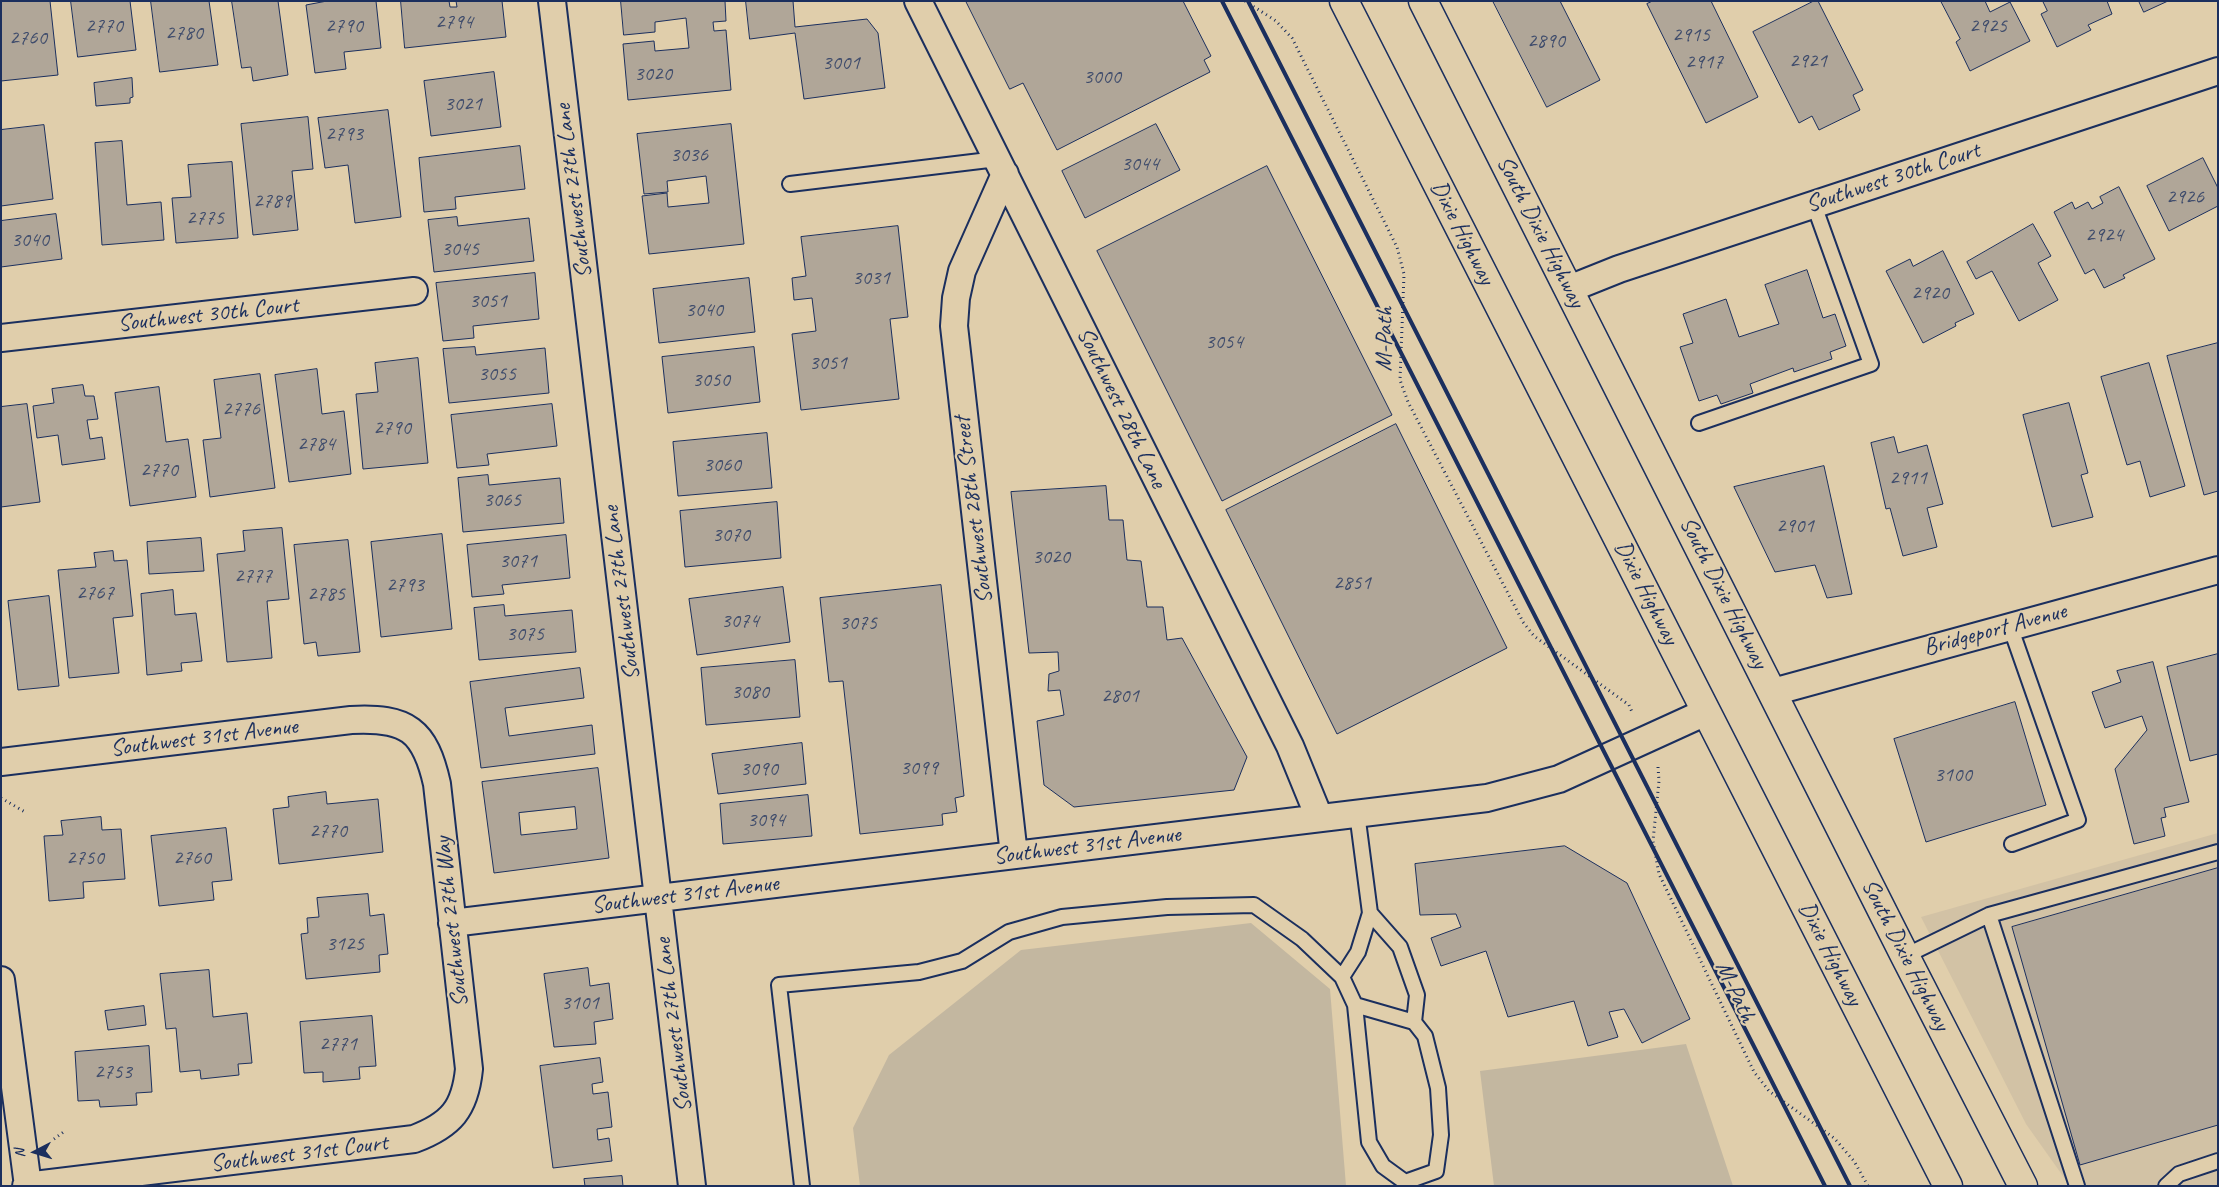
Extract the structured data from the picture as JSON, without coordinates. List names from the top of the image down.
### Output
{
  "streets": {
    "highway": ["South Dixie Highway", "Dixie Highway"],
    "street": [
      "Southwest 30th Court",
      "Southwest 27th Lane",
      "Southwest 28th Lane",
      "Southwest 28th Street",
      "Bridgeport Avenue",
      "Southwest 31st Avenue",
      "Southwest 27th Way",
      "Southwest 31st Court"
    ],
    "path": ["M-Path"]
  },
  "crossings": [
    ["Southwest 30th Court", "South Dixie Highway"],
    ["Southwest 27th Lane", "Southwest 31st Avenue"],
    ["South Dixie Highway", "Bridgeport Avenue"],
    ["Dixie Highway", "Southwest 31st Avenue"],
    ["Southwest 28th Lane", "Southwest 28th Street"],
    ["Southwest 28th Lane", "Southwest 31st Avenue"],
    ["Southwest 28th Street", "Southwest 31st Avenue"],
    ["Southwest 31st Avenue", "Southwest 27th Way"],
    ["Southwest 27th Way", "Southwest 31st Court"]
  ],
  "house_numbers": [
    "2794",
    "2770",
    "2790",
    "2925",
    "2780",
    "2915",
    "2760",
    "2890",
    "2921",
    "2917",
    "3001",
    "3020",
    "3000",
    "3021",
    "2793",
    "3036",
    "3044",
    "2926",
    "2789",
    "2775",
    "2924",
    "3040",
    "3045",
    "3031",
    "2920",
    "3051",
    "3040",
    "3054",
    "3051",
    "3055",
    "3050",
    "2776",
    "2790",
    "2784",
    "3060",
    "2770",
    "2911",
    "3065",
    "2901",
    "3070",
    "3020",
    "3071",
    "2777",
    "2851",
    "2793",
    "2767",
    "2785",
    "3074",
    "3075",
    "3075",
    "3080",
    "2801",
    "3099",
    "3090",
    "3100",
    "3094",
    "2770",
    "2750",
    "2760",
    "3125",
    "3101",
    "2771",
    "2753"
  ],
  "north": "left"
}
